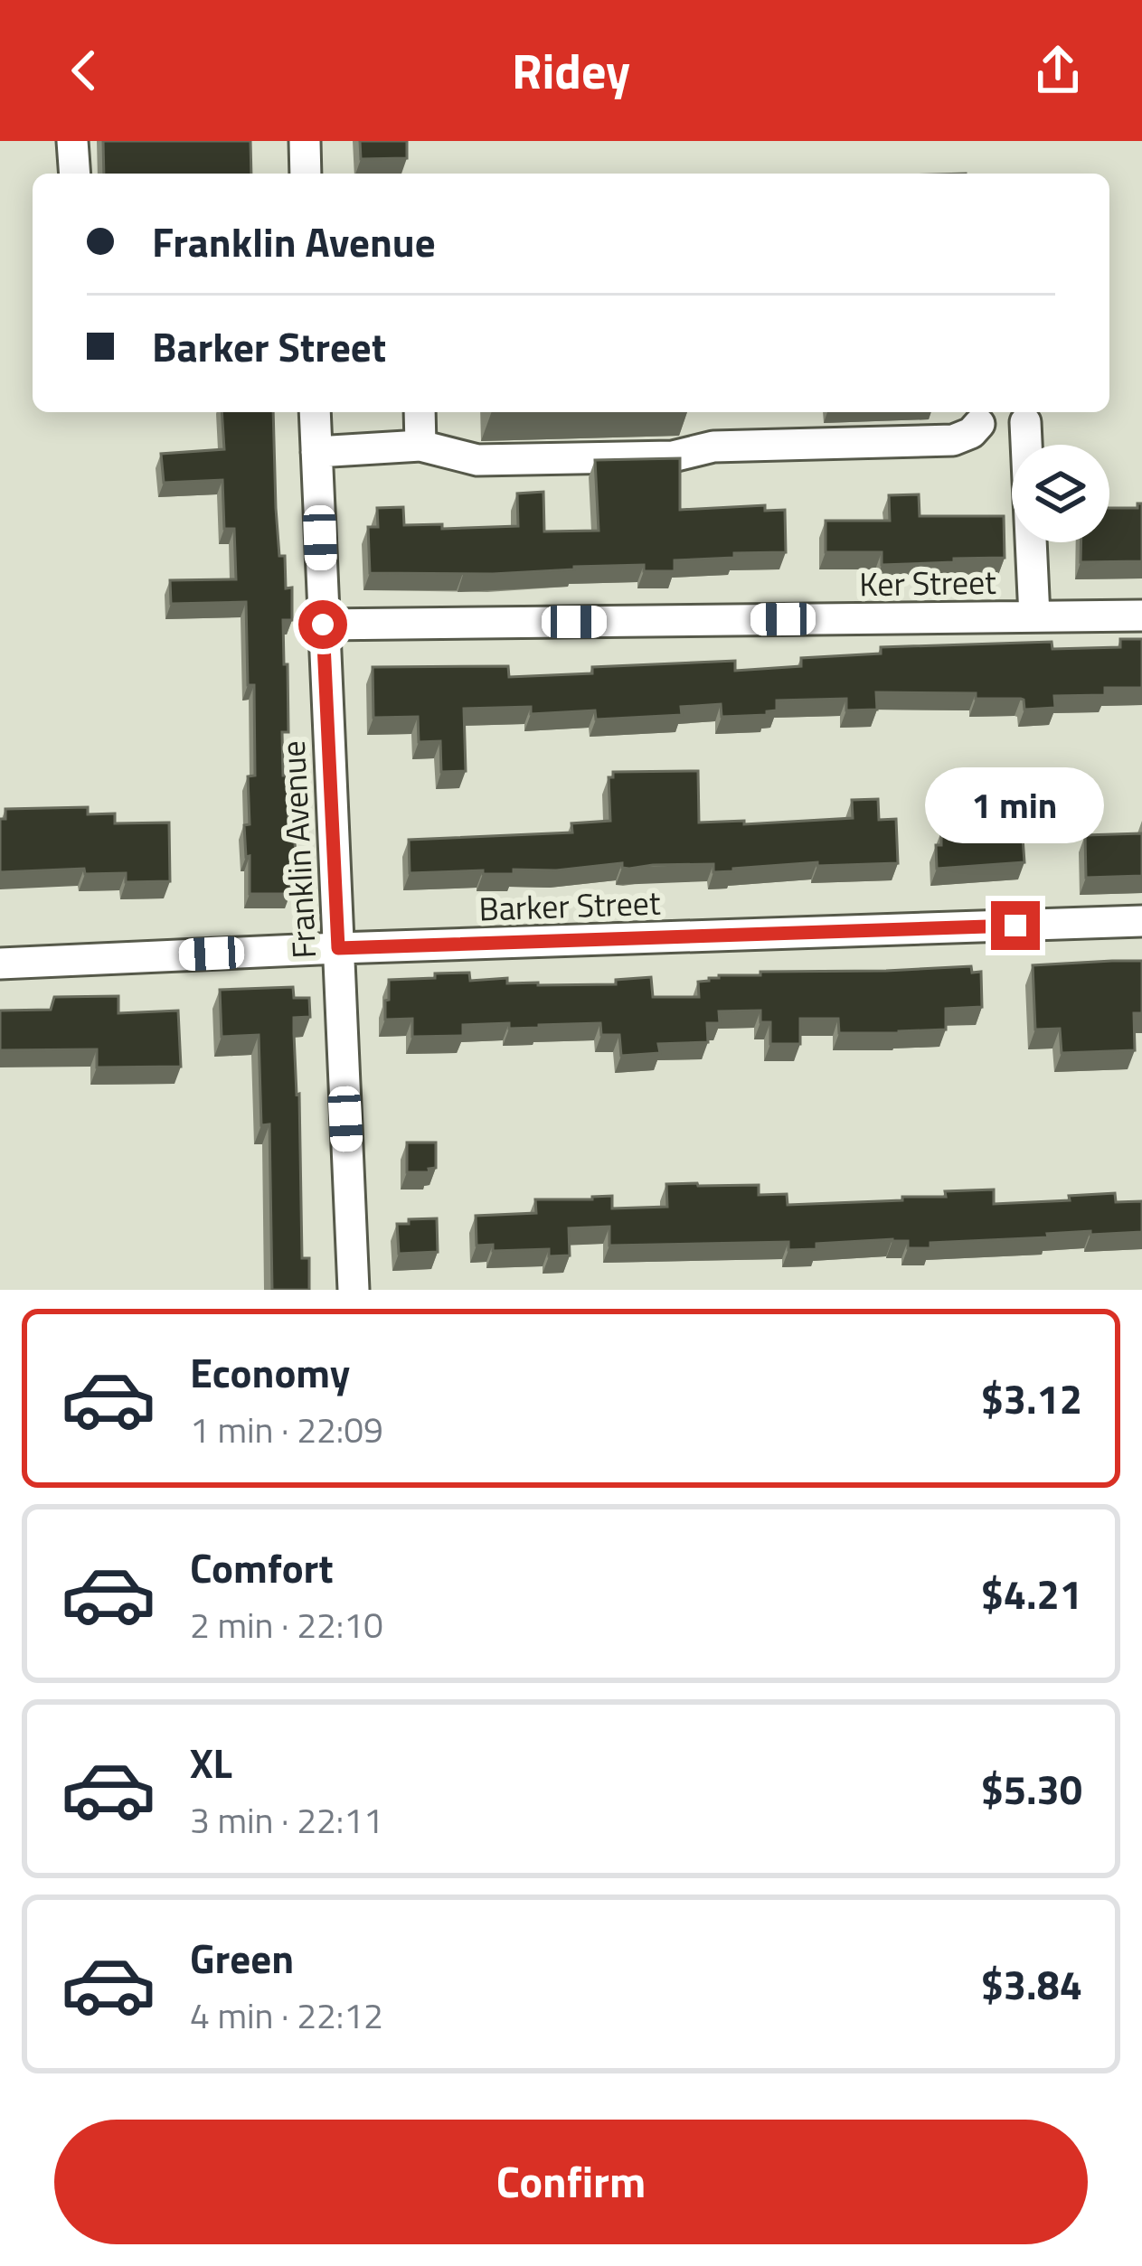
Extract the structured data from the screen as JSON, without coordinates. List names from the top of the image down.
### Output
{
  "streets": {
    "street": ["Ker Street", "Franklin Avenue", "Barker Street"]
  },
  "crossings": [
    ["Ker Street", "Franklin Avenue"],
    ["Franklin Avenue", "Barker Street"]
  ],
  "page": {
    "header": "Ridey",
    "banner": ["Franklin Avenue", "Barker Street"],
    "bubble": "1 min",
    "list": [
      {
        "name": "Economy",
        "note": "1 min · 22:09",
        "value": "$3.12"
      },
      {
        "name": "Comfort",
        "note": "2 min · 22:10",
        "value": "$4.21"
      },
      {
        "name": "XL",
        "note": "3 min · 22:11",
        "value": "$5.30"
      },
      {
        "name": "Green",
        "note": "4 min · 22:12",
        "value": "$3.84"
      }
    ],
    "buttons": "Confirm"
  }
}
